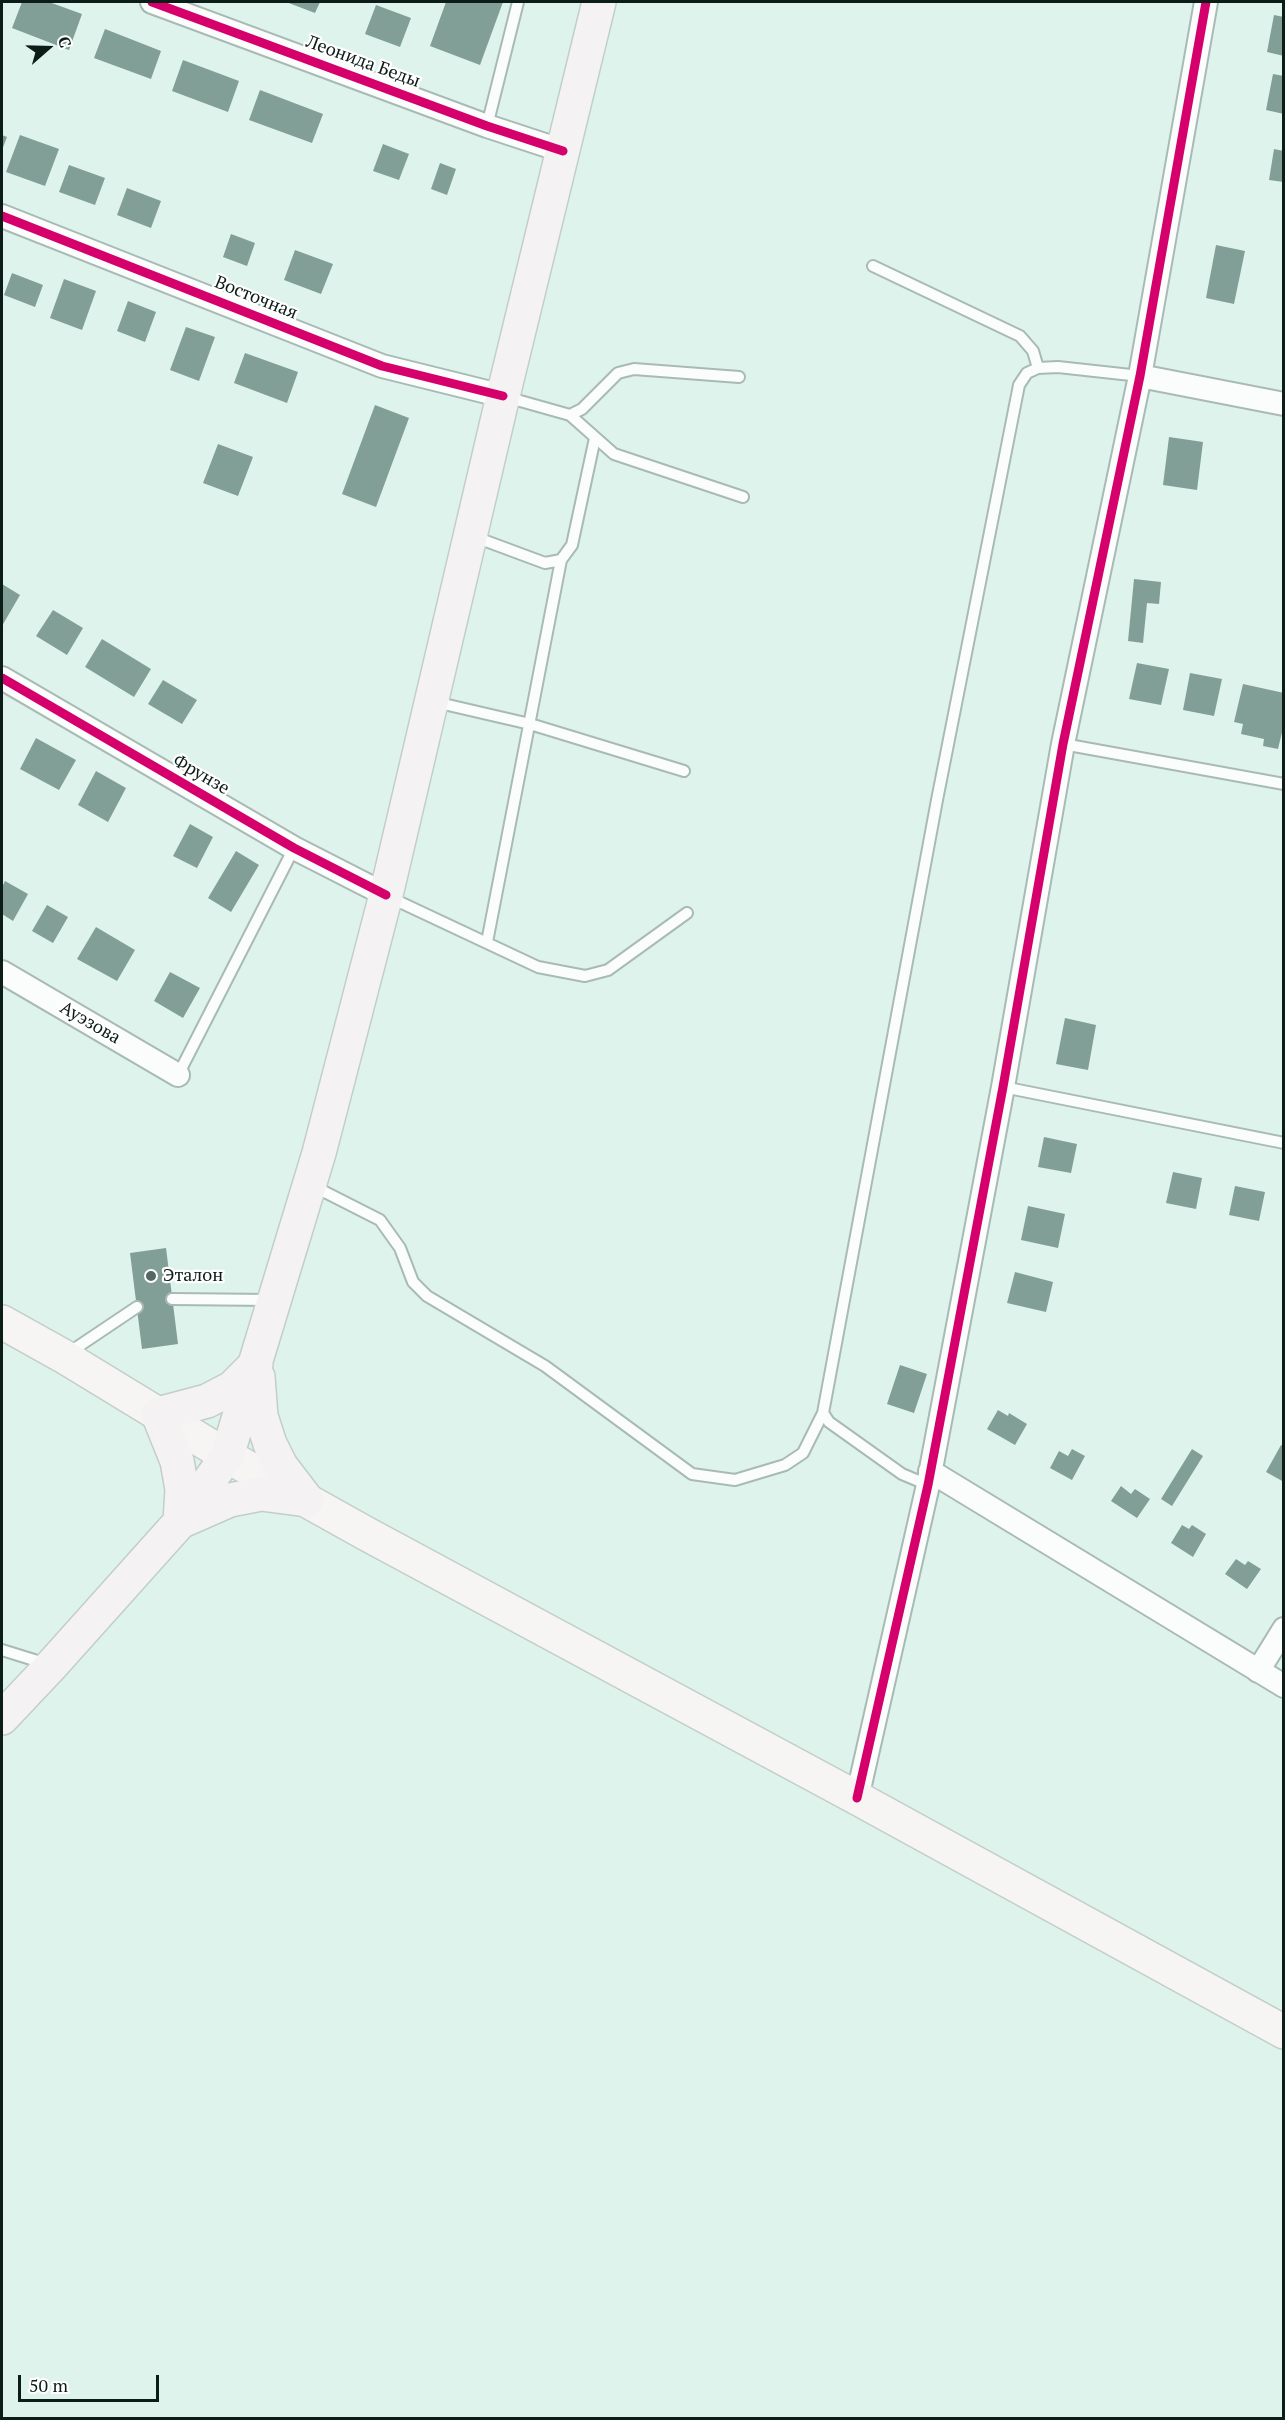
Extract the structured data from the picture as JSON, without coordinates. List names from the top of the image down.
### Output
{
  "streets": {
    "street": [
      "Леонида Беды",
      "Восточная",
      "Фрунзе",
      "Ауэзова"
    ]
  },
  "places": ["Эталон"],
  "scale_bar": "50 m",
  "north": "right"
}
